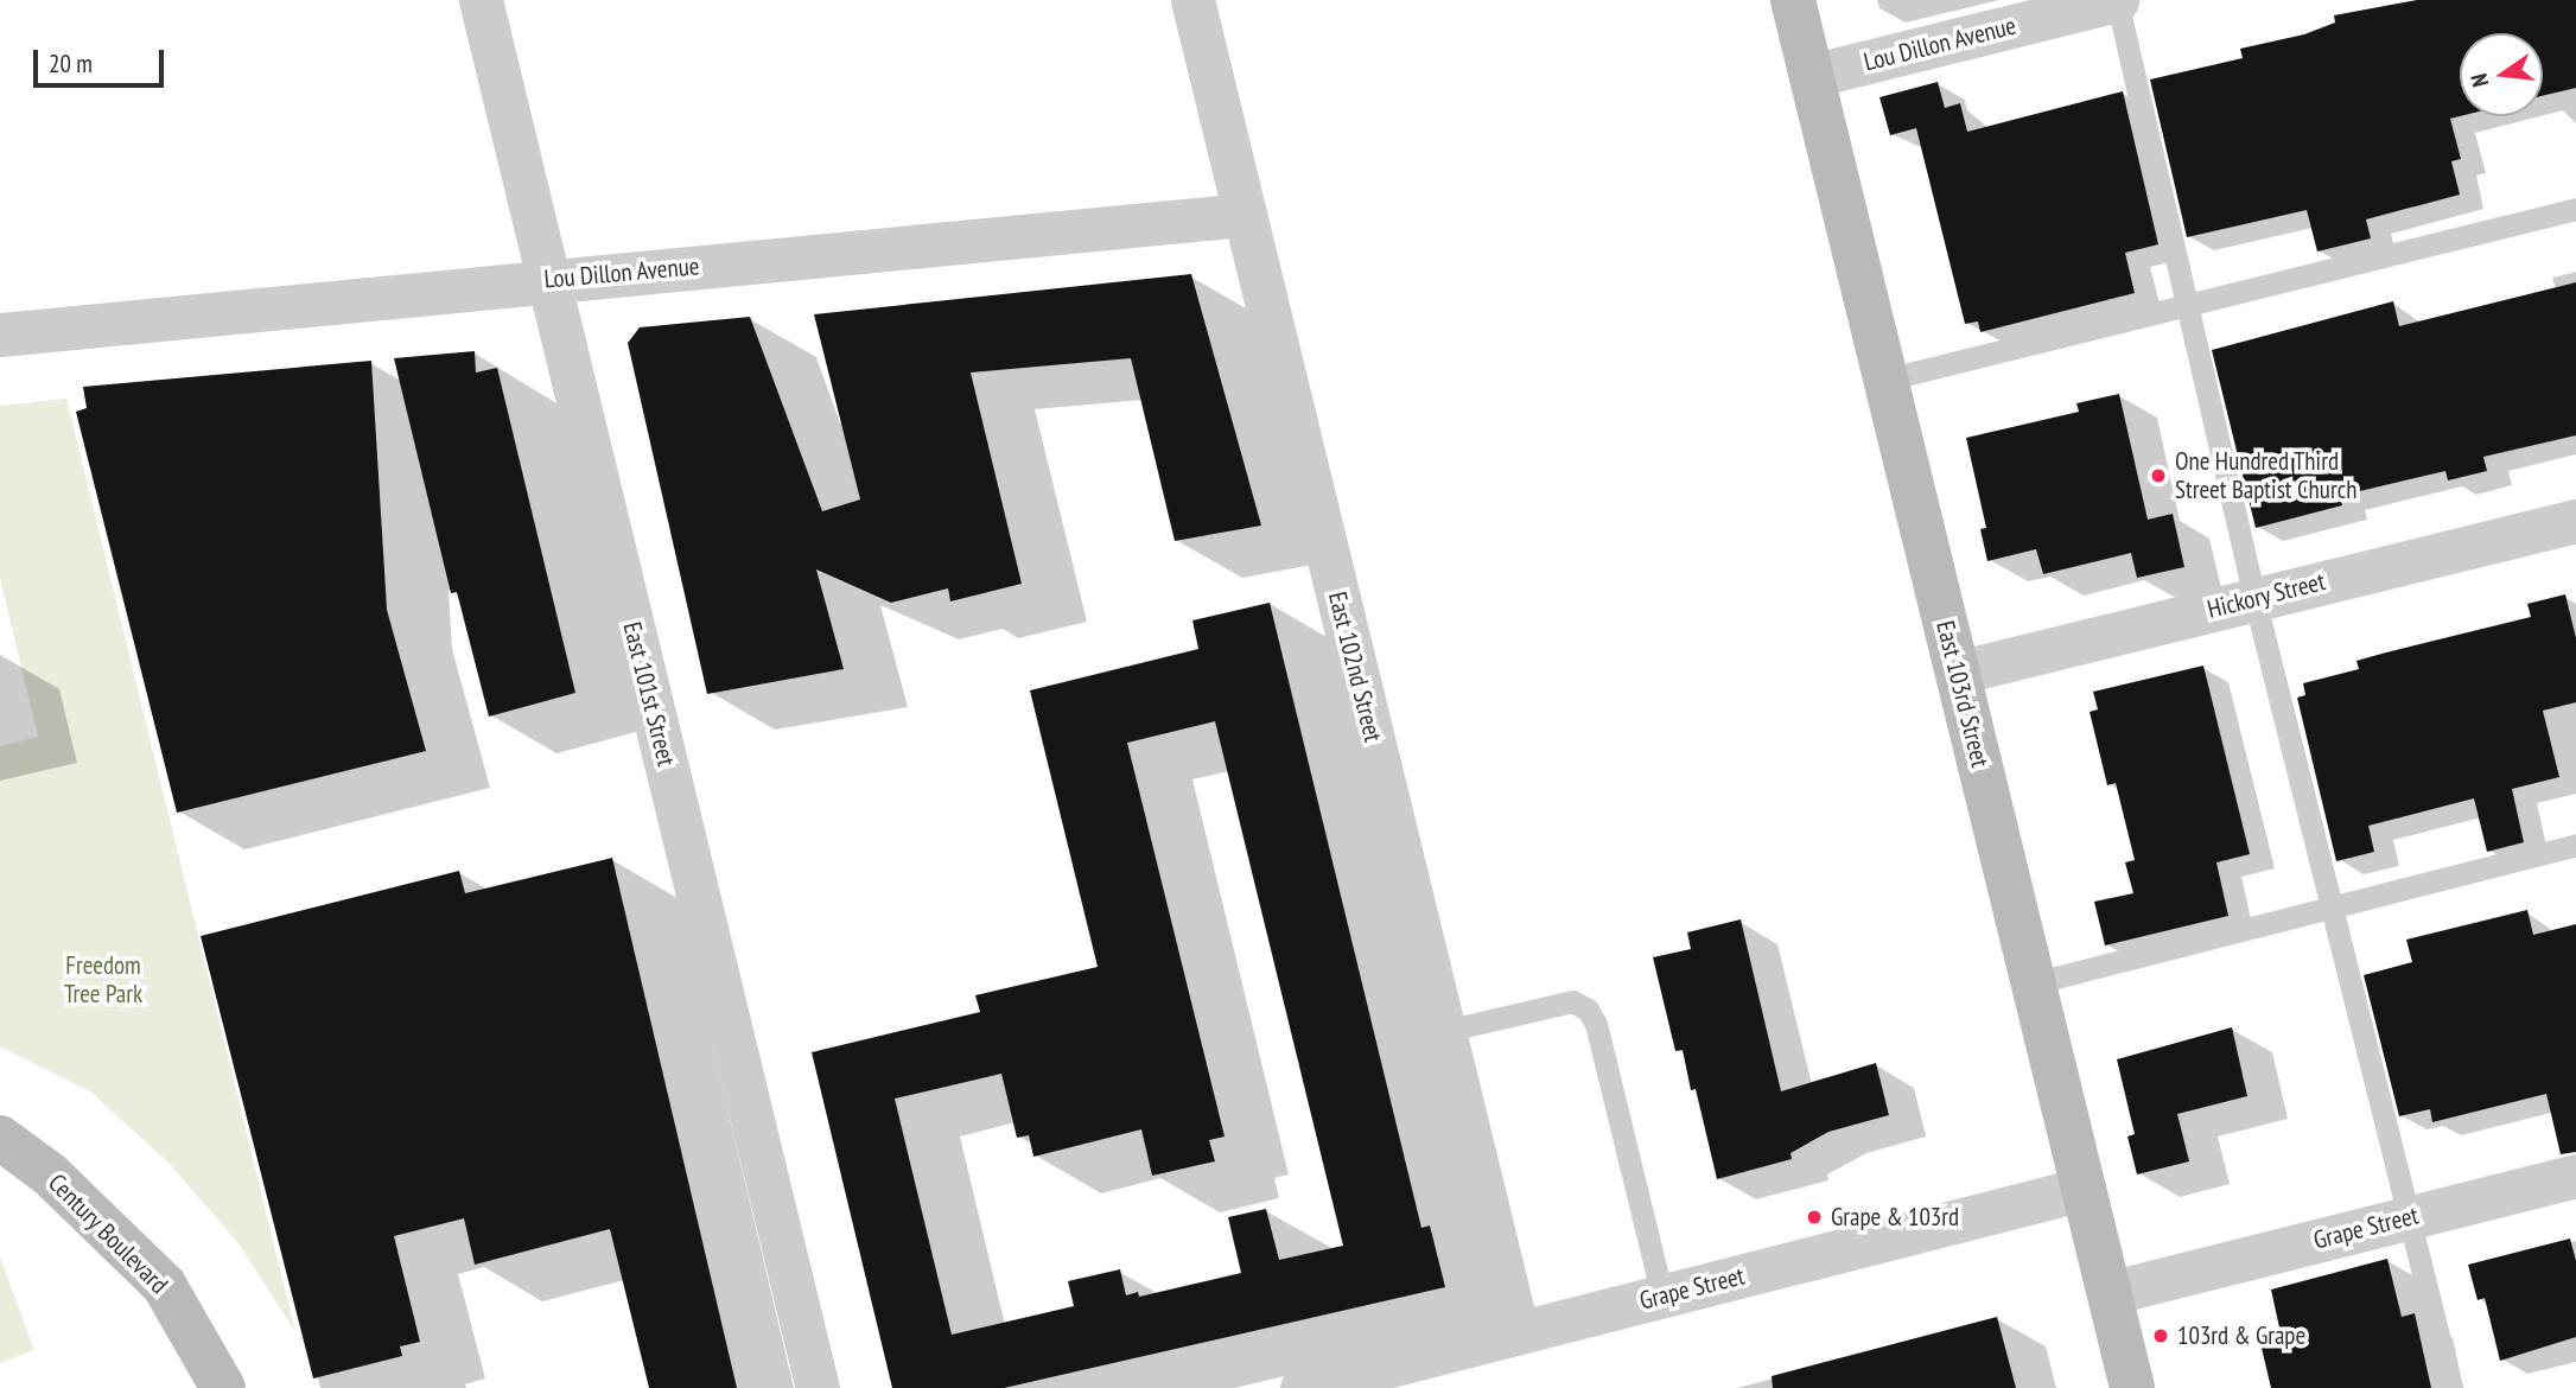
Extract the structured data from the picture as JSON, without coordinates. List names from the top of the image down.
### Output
{
  "streets": {
    "street": [
      "Lou Dillon Avenue",
      "Hickory Street",
      "East 102nd Street",
      "East 101st Street",
      "East 103rd Street",
      "Grape Street",
      "Century Boulevard"
    ]
  },
  "crossings": [
    ["Lou Dillon Avenue", "East 102nd Street"],
    ["Lou Dillon Avenue", "East 101st Street"],
    ["Lou Dillon Avenue", "East 103rd Street"],
    ["Hickory Street", "East 103rd Street"],
    ["East 102nd Street", "Grape Street"],
    ["East 103rd Street", "Grape Street"]
  ],
  "parks": ["Freedom Tree Park"],
  "places": ["One Hundred Third Street Baptist Church", "Grape & 103rd", "103rd & Grape"],
  "scale_bar": "20 m",
  "north": "left"
}
